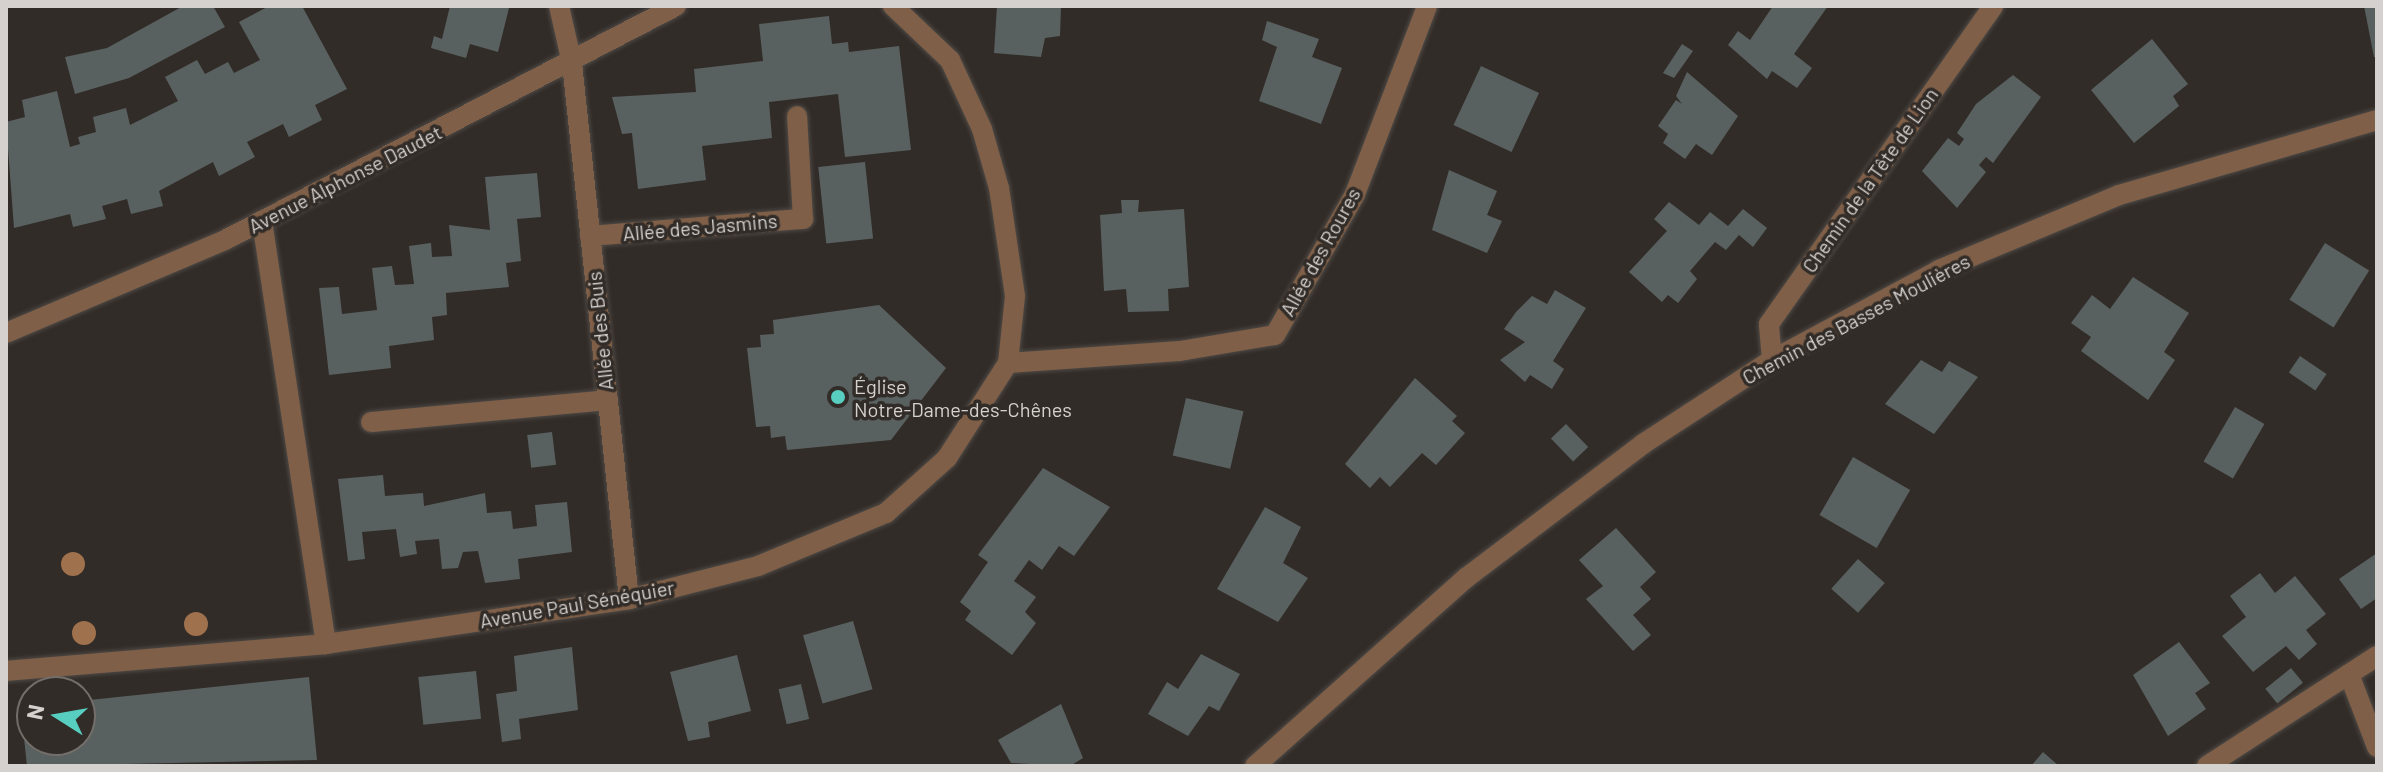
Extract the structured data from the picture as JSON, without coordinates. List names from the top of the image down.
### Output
{
  "streets": {
    "street": [
      "Avenue Alphonse Daudet",
      "Chemin de la Tête de Lion",
      "Allée des Jasmins",
      "Allée des Roures",
      "Chemin des Basses Moulières",
      "Allée des Buis",
      "Avenue Paul Sénéquier"
    ]
  },
  "crossings": [
    ["Avenue Alphonse Daudet", "Allée des Buis"],
    ["Chemin de la Tête de Lion", "Chemin des Basses Moulières"],
    ["Allée des Jasmins", "Allée des Buis"],
    ["Allée des Roures", "Avenue Paul Sénéquier"],
    ["Allée des Buis", "Avenue Paul Sénéquier"]
  ],
  "places": ["Église Notre-Dame-des-Chênes"],
  "north": "left"
}
